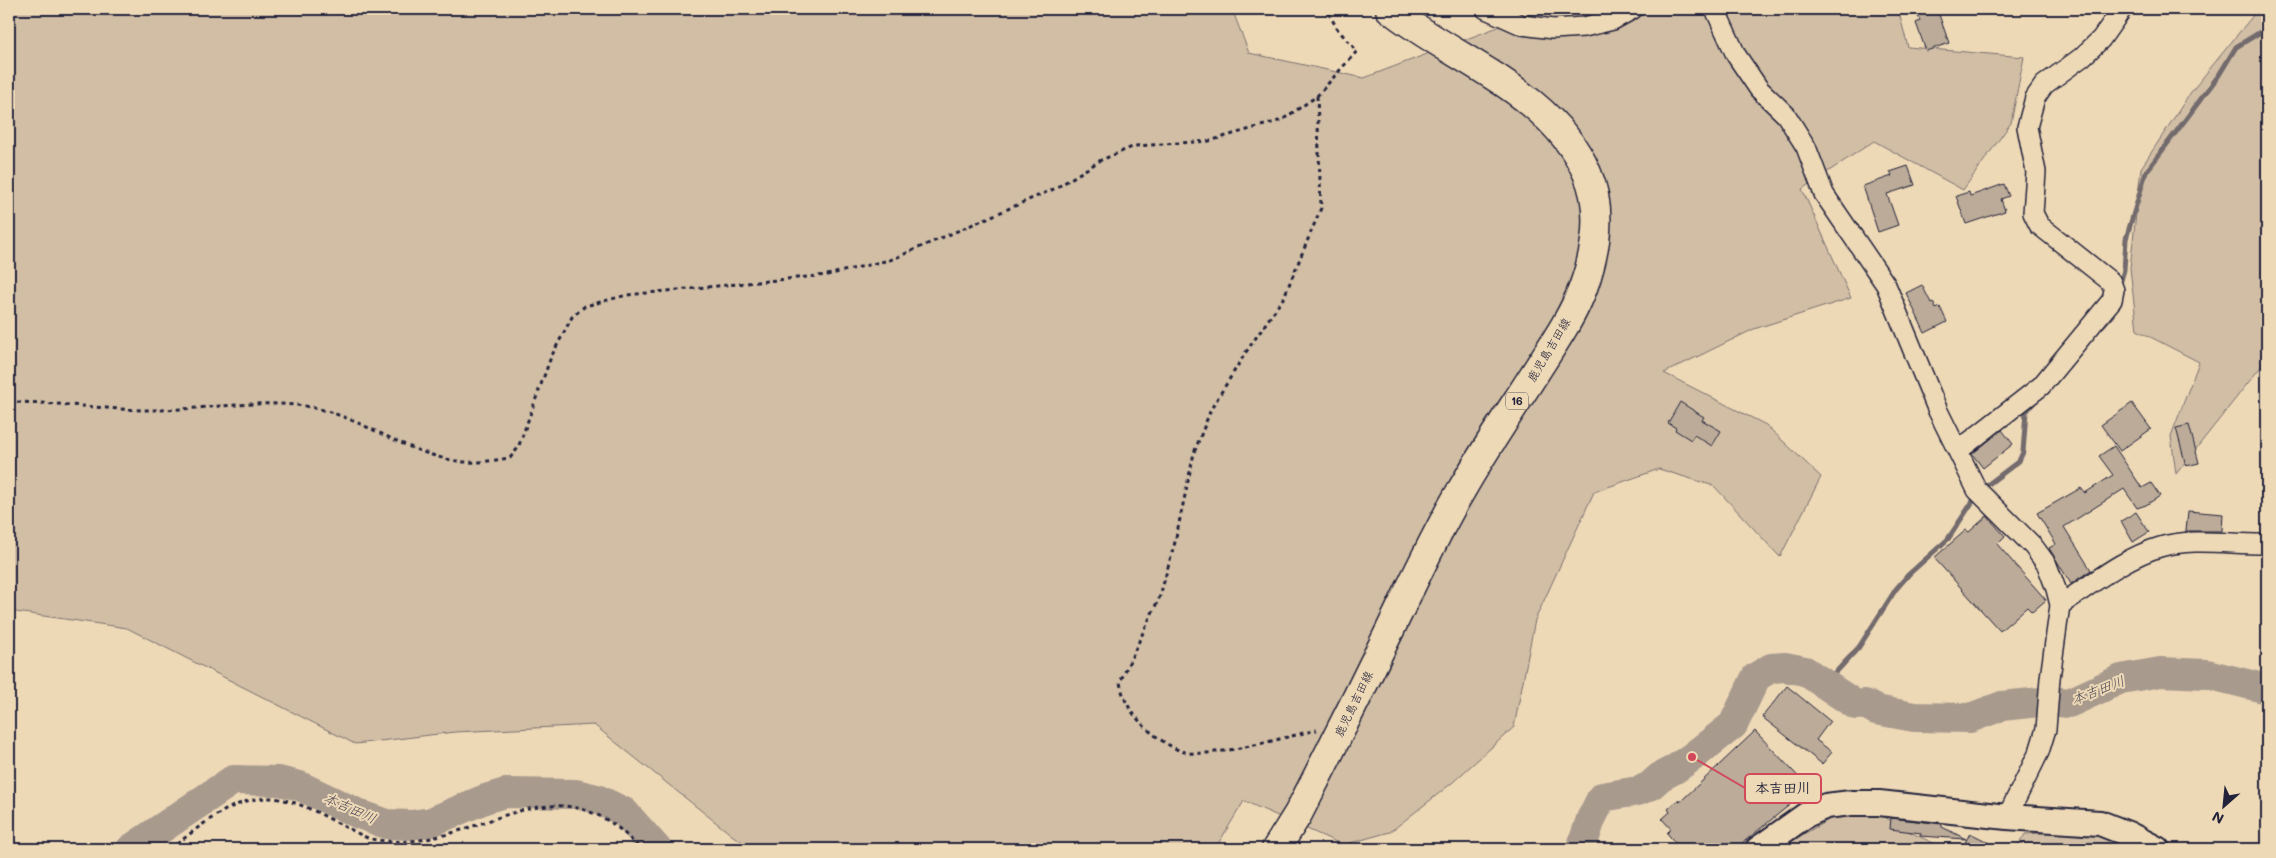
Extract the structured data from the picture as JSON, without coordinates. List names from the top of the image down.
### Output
{
  "streets": {
    "main road": ["鹿児島吉田線", "16"]
  },
  "water": ["本吉田川"],
  "places": ["本吉田川"],
  "north": "bottom left"
}
